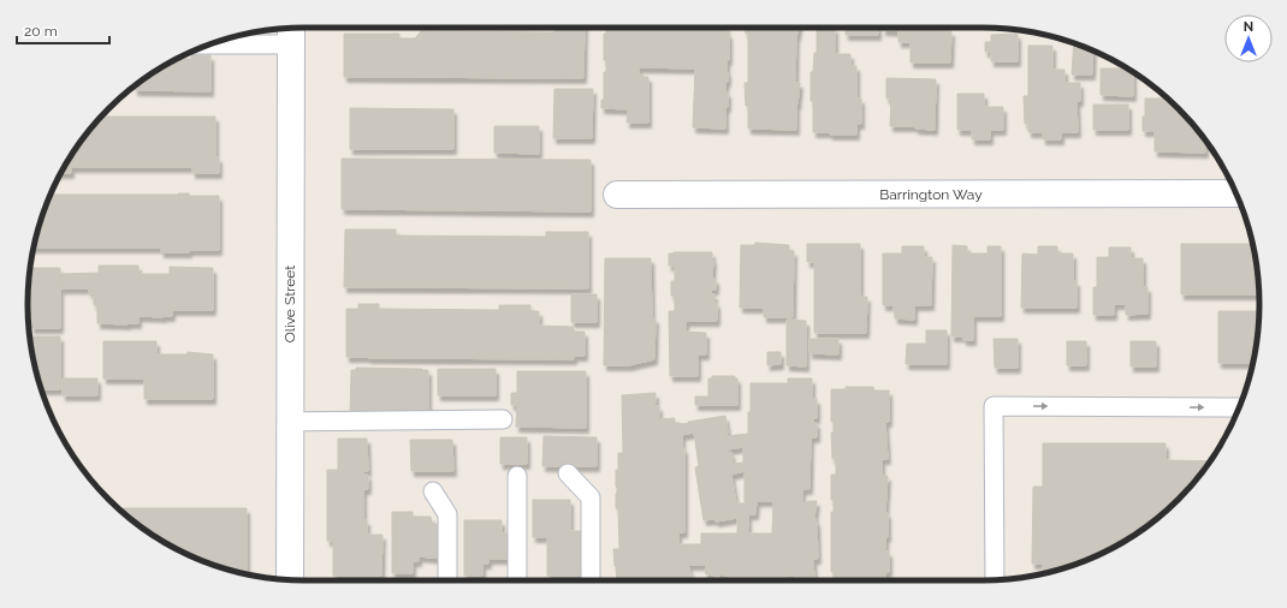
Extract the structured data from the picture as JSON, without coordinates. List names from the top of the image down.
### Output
{
  "streets": {
    "street": ["Barrington Way", "Olive Street"]
  },
  "scale_bar": "20 m",
  "north": "top"
}
